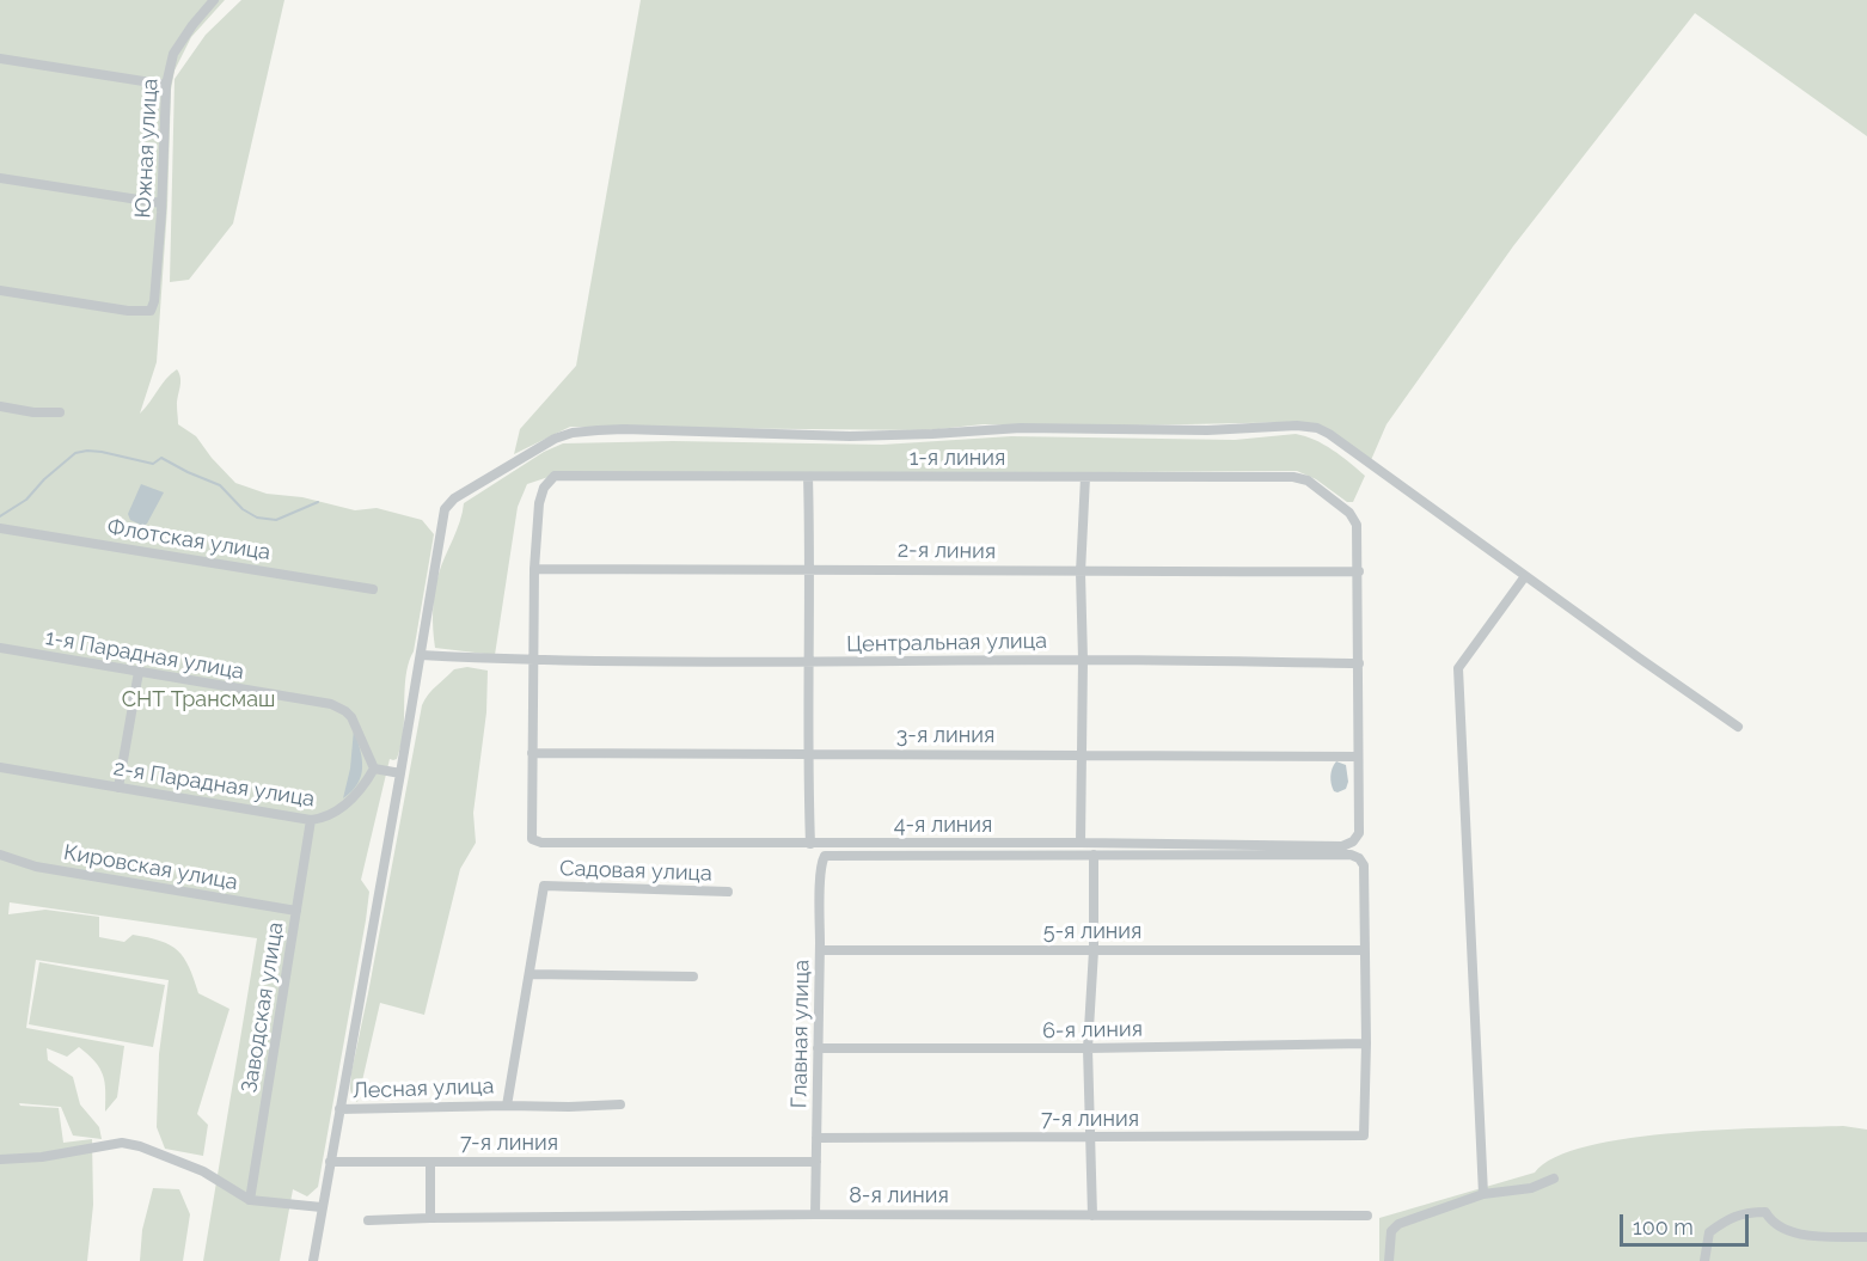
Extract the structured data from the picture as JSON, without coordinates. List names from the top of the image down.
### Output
{
  "streets": {
    "street": [
      "Южная улица",
      "1-я линия",
      "Флотская улица",
      "2-я линия",
      "Центральная улица",
      "1-я Парадная улица",
      "3-я линия",
      "2-я Парадная улица",
      "4-я линия",
      "Кировская улица",
      "Садовая улица",
      "5-я линия",
      "Заводская улица",
      "6-я линия",
      "Главная улица",
      "Лесная улица",
      "7-я линия",
      "8-я линия"
    ]
  },
  "crossings": [
    ["1-я линия", "2-я линия"],
    ["1-я Парадная улица", "2-я Парадная улица"],
    ["3-я линия", "4-я линия"],
    ["2-я Парадная улица", "Заводская улица"],
    ["Кировская улица", "Заводская улица"],
    ["5-я линия", "Главная улица"],
    ["6-я линия", "Главная улица"],
    ["6-я линия", "7-я линия"],
    ["Главная улица", "7-я линия"],
    ["Главная улица", "8-я линия"]
  ],
  "parks": ["СНТ Трансмаш"],
  "scale_bar": "100 m"
}
